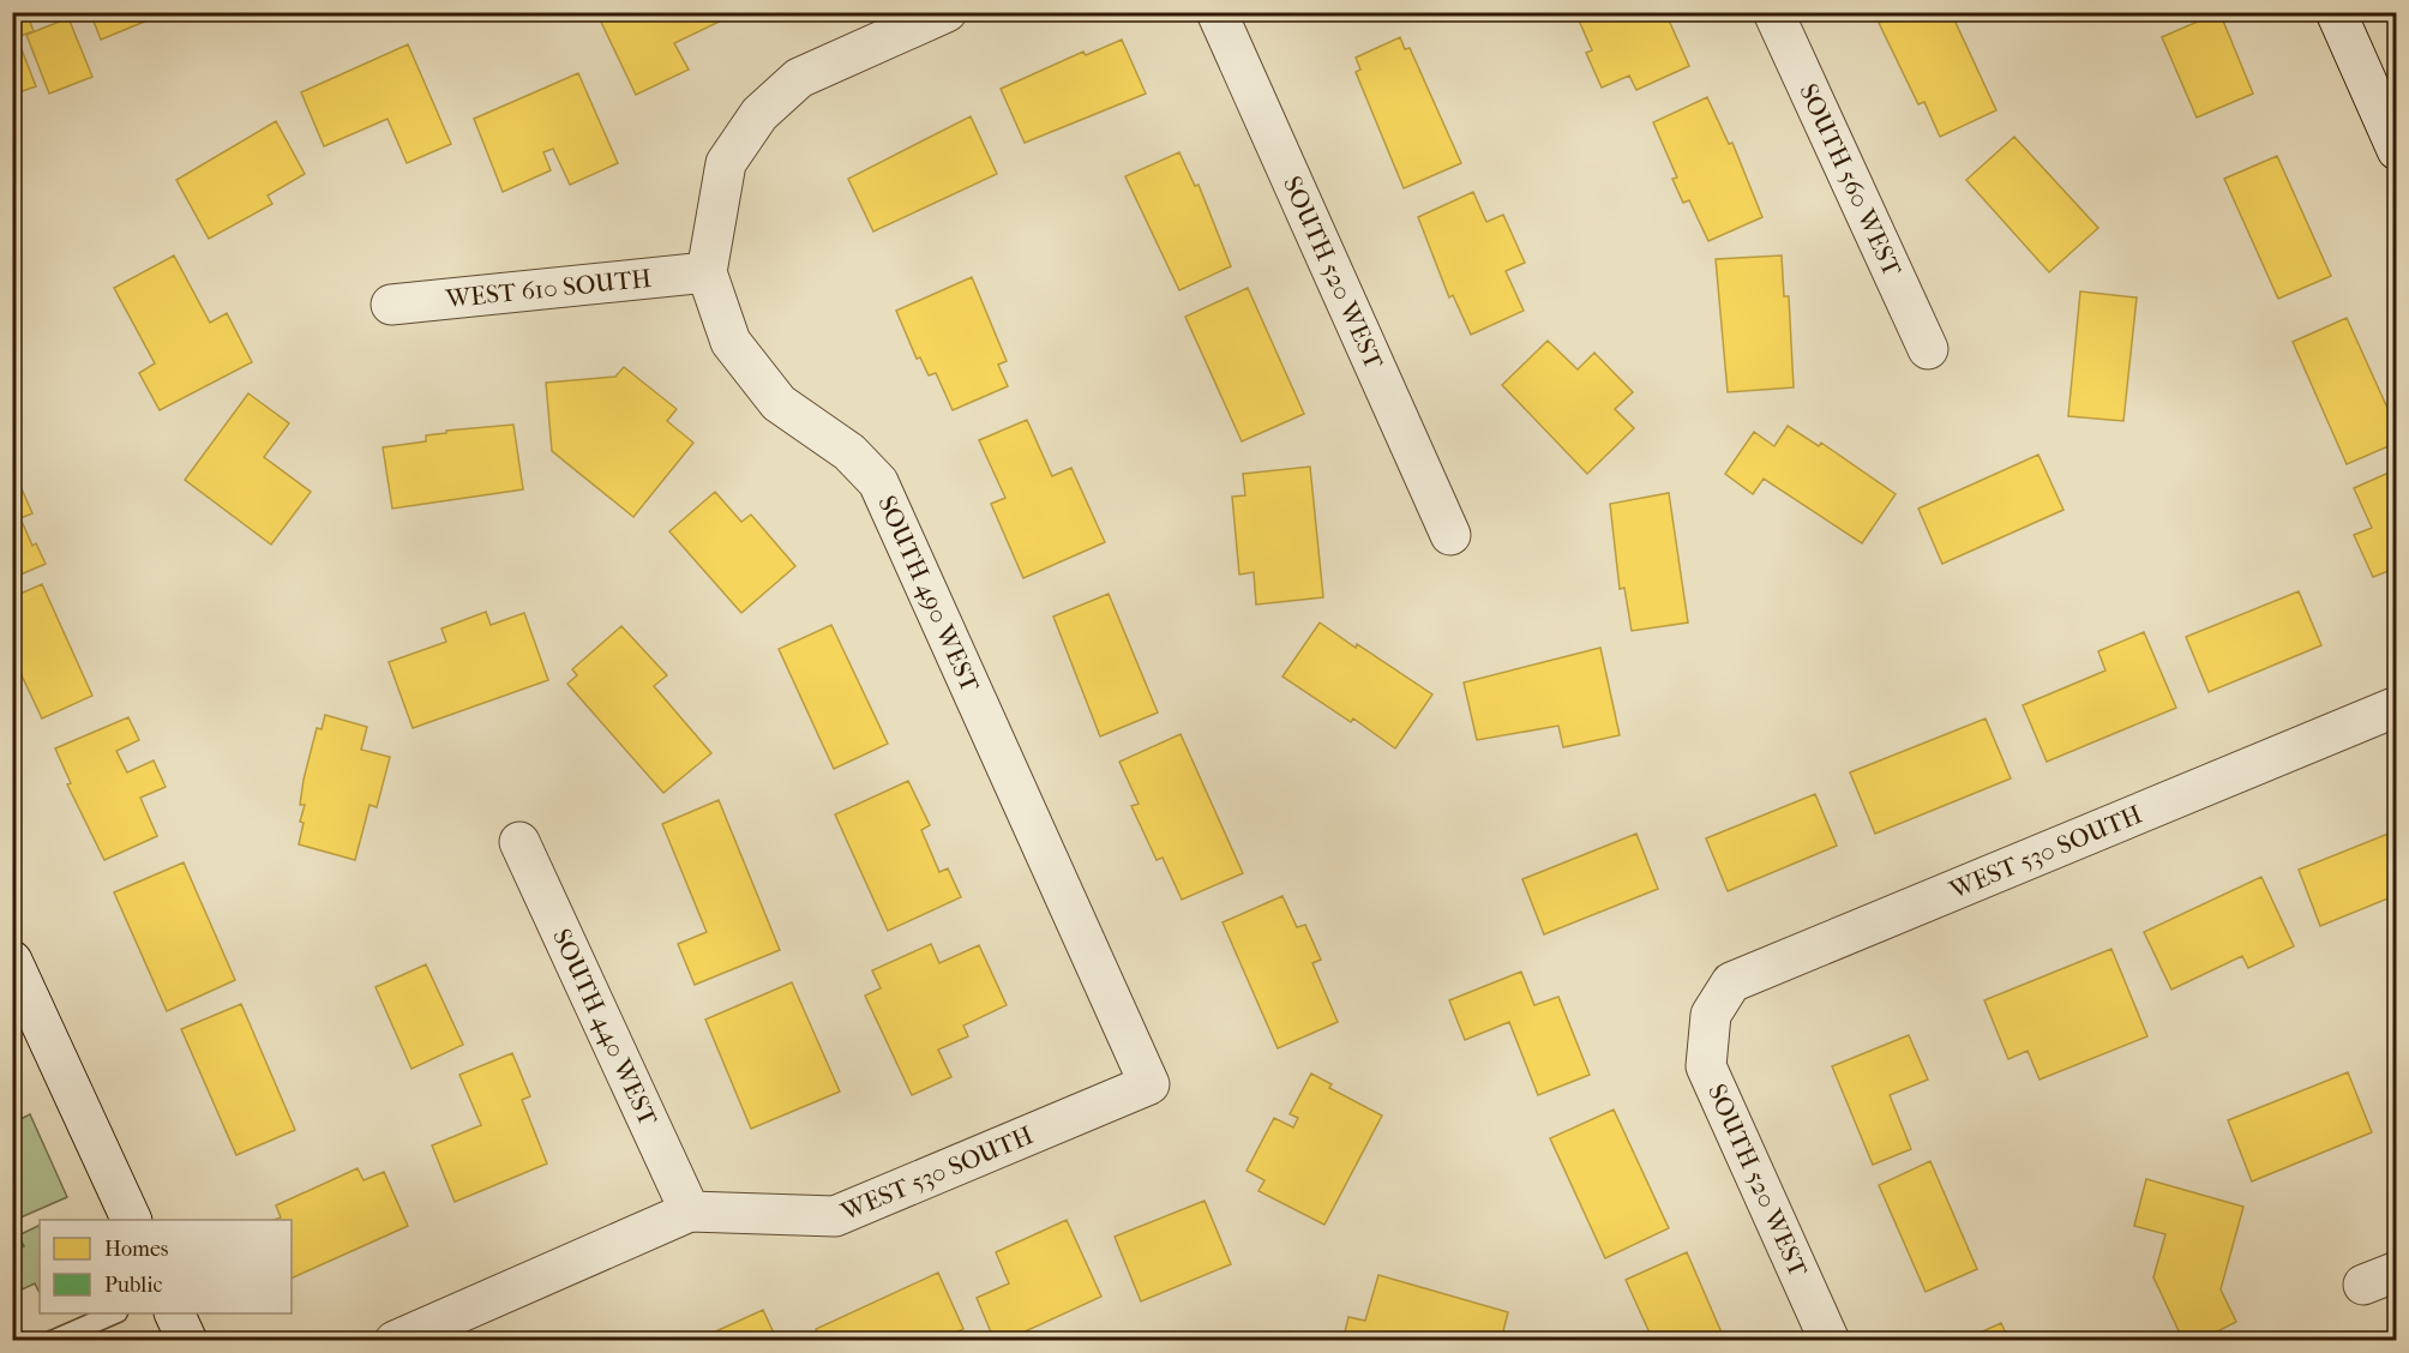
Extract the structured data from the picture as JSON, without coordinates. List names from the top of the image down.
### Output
{
  "streets": {
    "street": [
      "SOUTH 560 WEST",
      "SOUTH 520 WEST",
      "WEST 610 SOUTH",
      "SOUTH 490 WEST",
      "WEST 530 SOUTH",
      "SOUTH 440 WEST"
    ]
  },
  "crossings": [
    ["SOUTH 520 WEST", "WEST 530 SOUTH"],
    ["WEST 610 SOUTH", "SOUTH 490 WEST"],
    ["SOUTH 490 WEST", "WEST 530 SOUTH"],
    ["WEST 530 SOUTH", "SOUTH 440 WEST"]
  ],
  "legend": ["Homes", "Public"]
}
